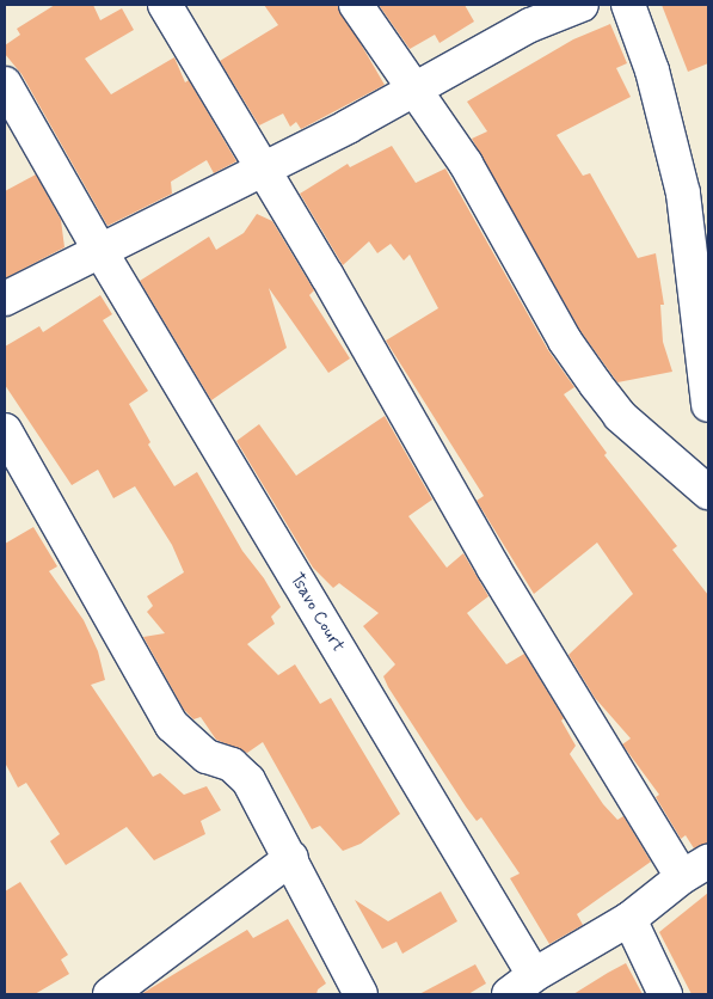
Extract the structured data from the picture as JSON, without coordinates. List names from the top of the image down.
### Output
{
  "streets": {
    "street": ["Tsavo Court"]
  }
}
